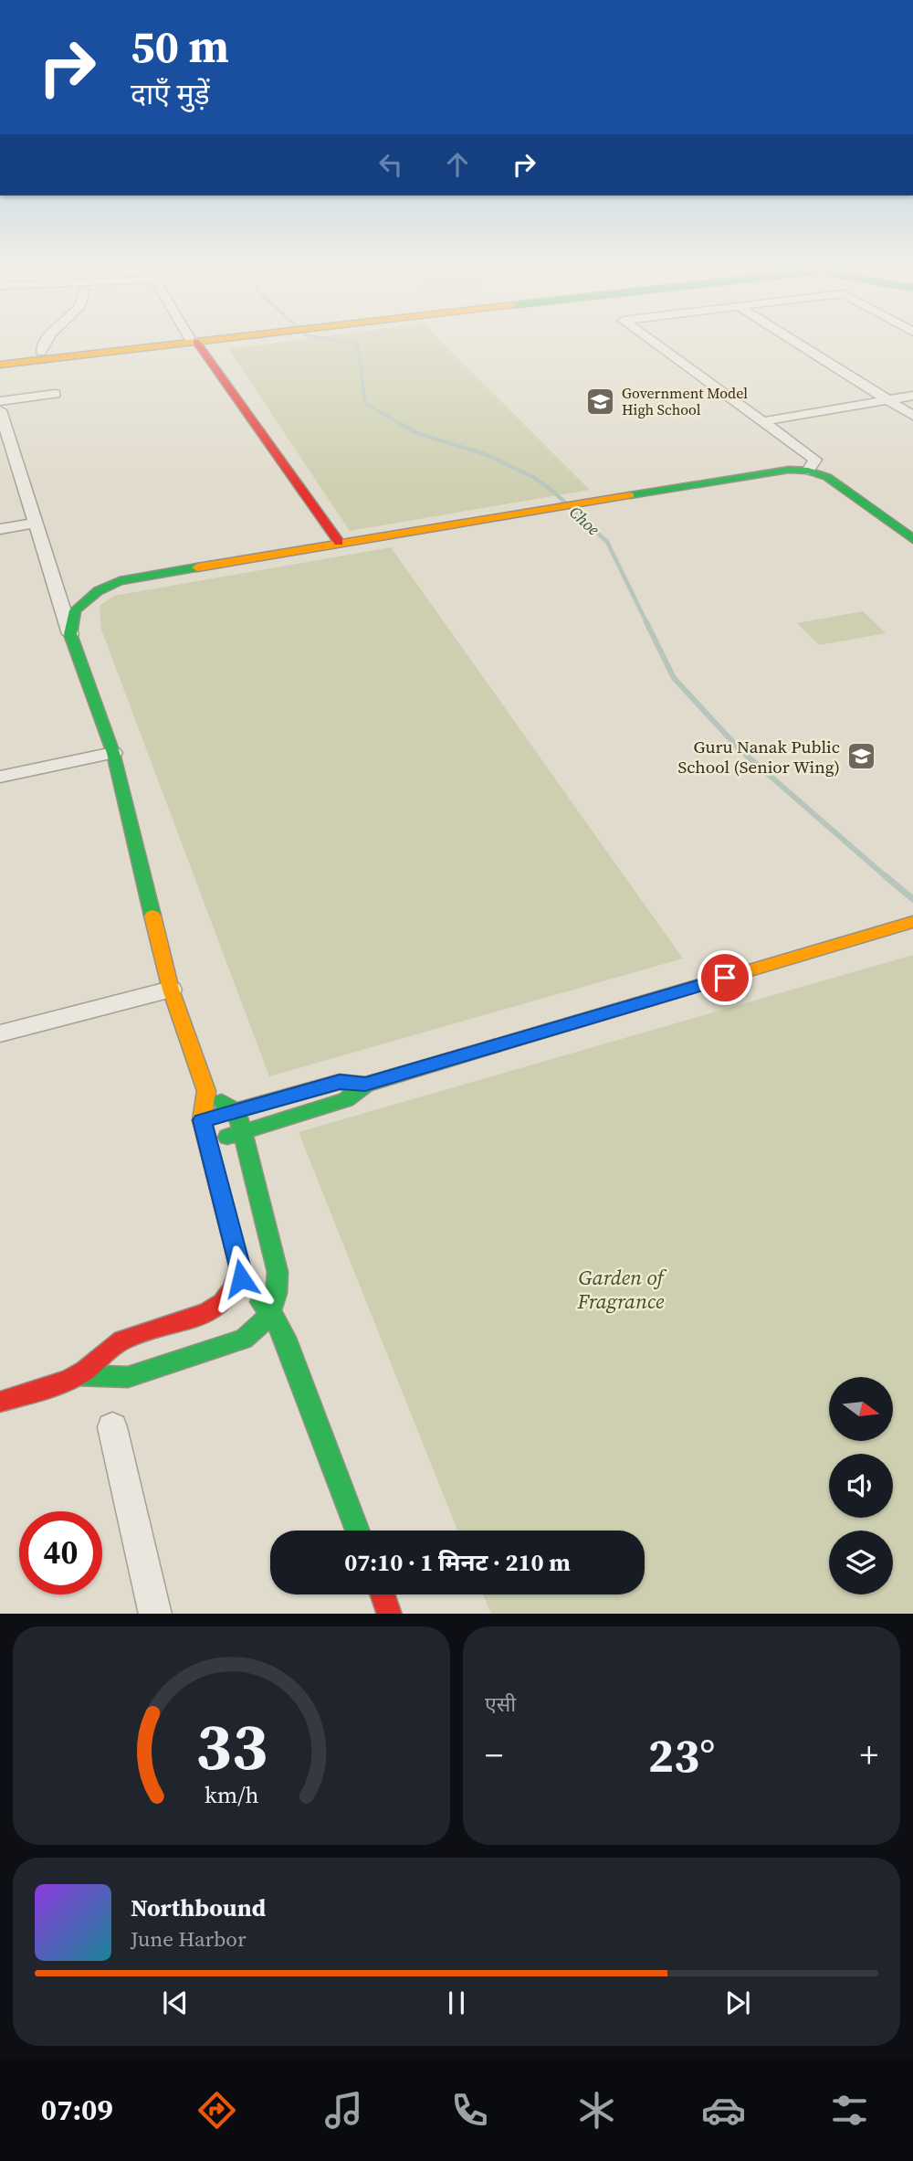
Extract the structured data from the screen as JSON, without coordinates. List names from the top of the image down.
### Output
{
  "water": ["Choe"],
  "parks": ["Garden of Fragrance"],
  "places": {
    "school or university": ["Government Model High School", "Guru Nanak Public School (Senior Wing)"]
  },
  "north": "right",
  "page": {
    "turn": ["50 m", "दाएँ मुड़ें"],
    "limit": "40",
    "trip": "07:10 · 1 मिनट · 210 m",
    "tile": "एसी",
    "heat": ["−", "23°", "+"],
    "song": ["Northbound", "June Harbor"],
    "tabs": "07:09",
    "gauge": ["33", "km/h"]
  }
}
